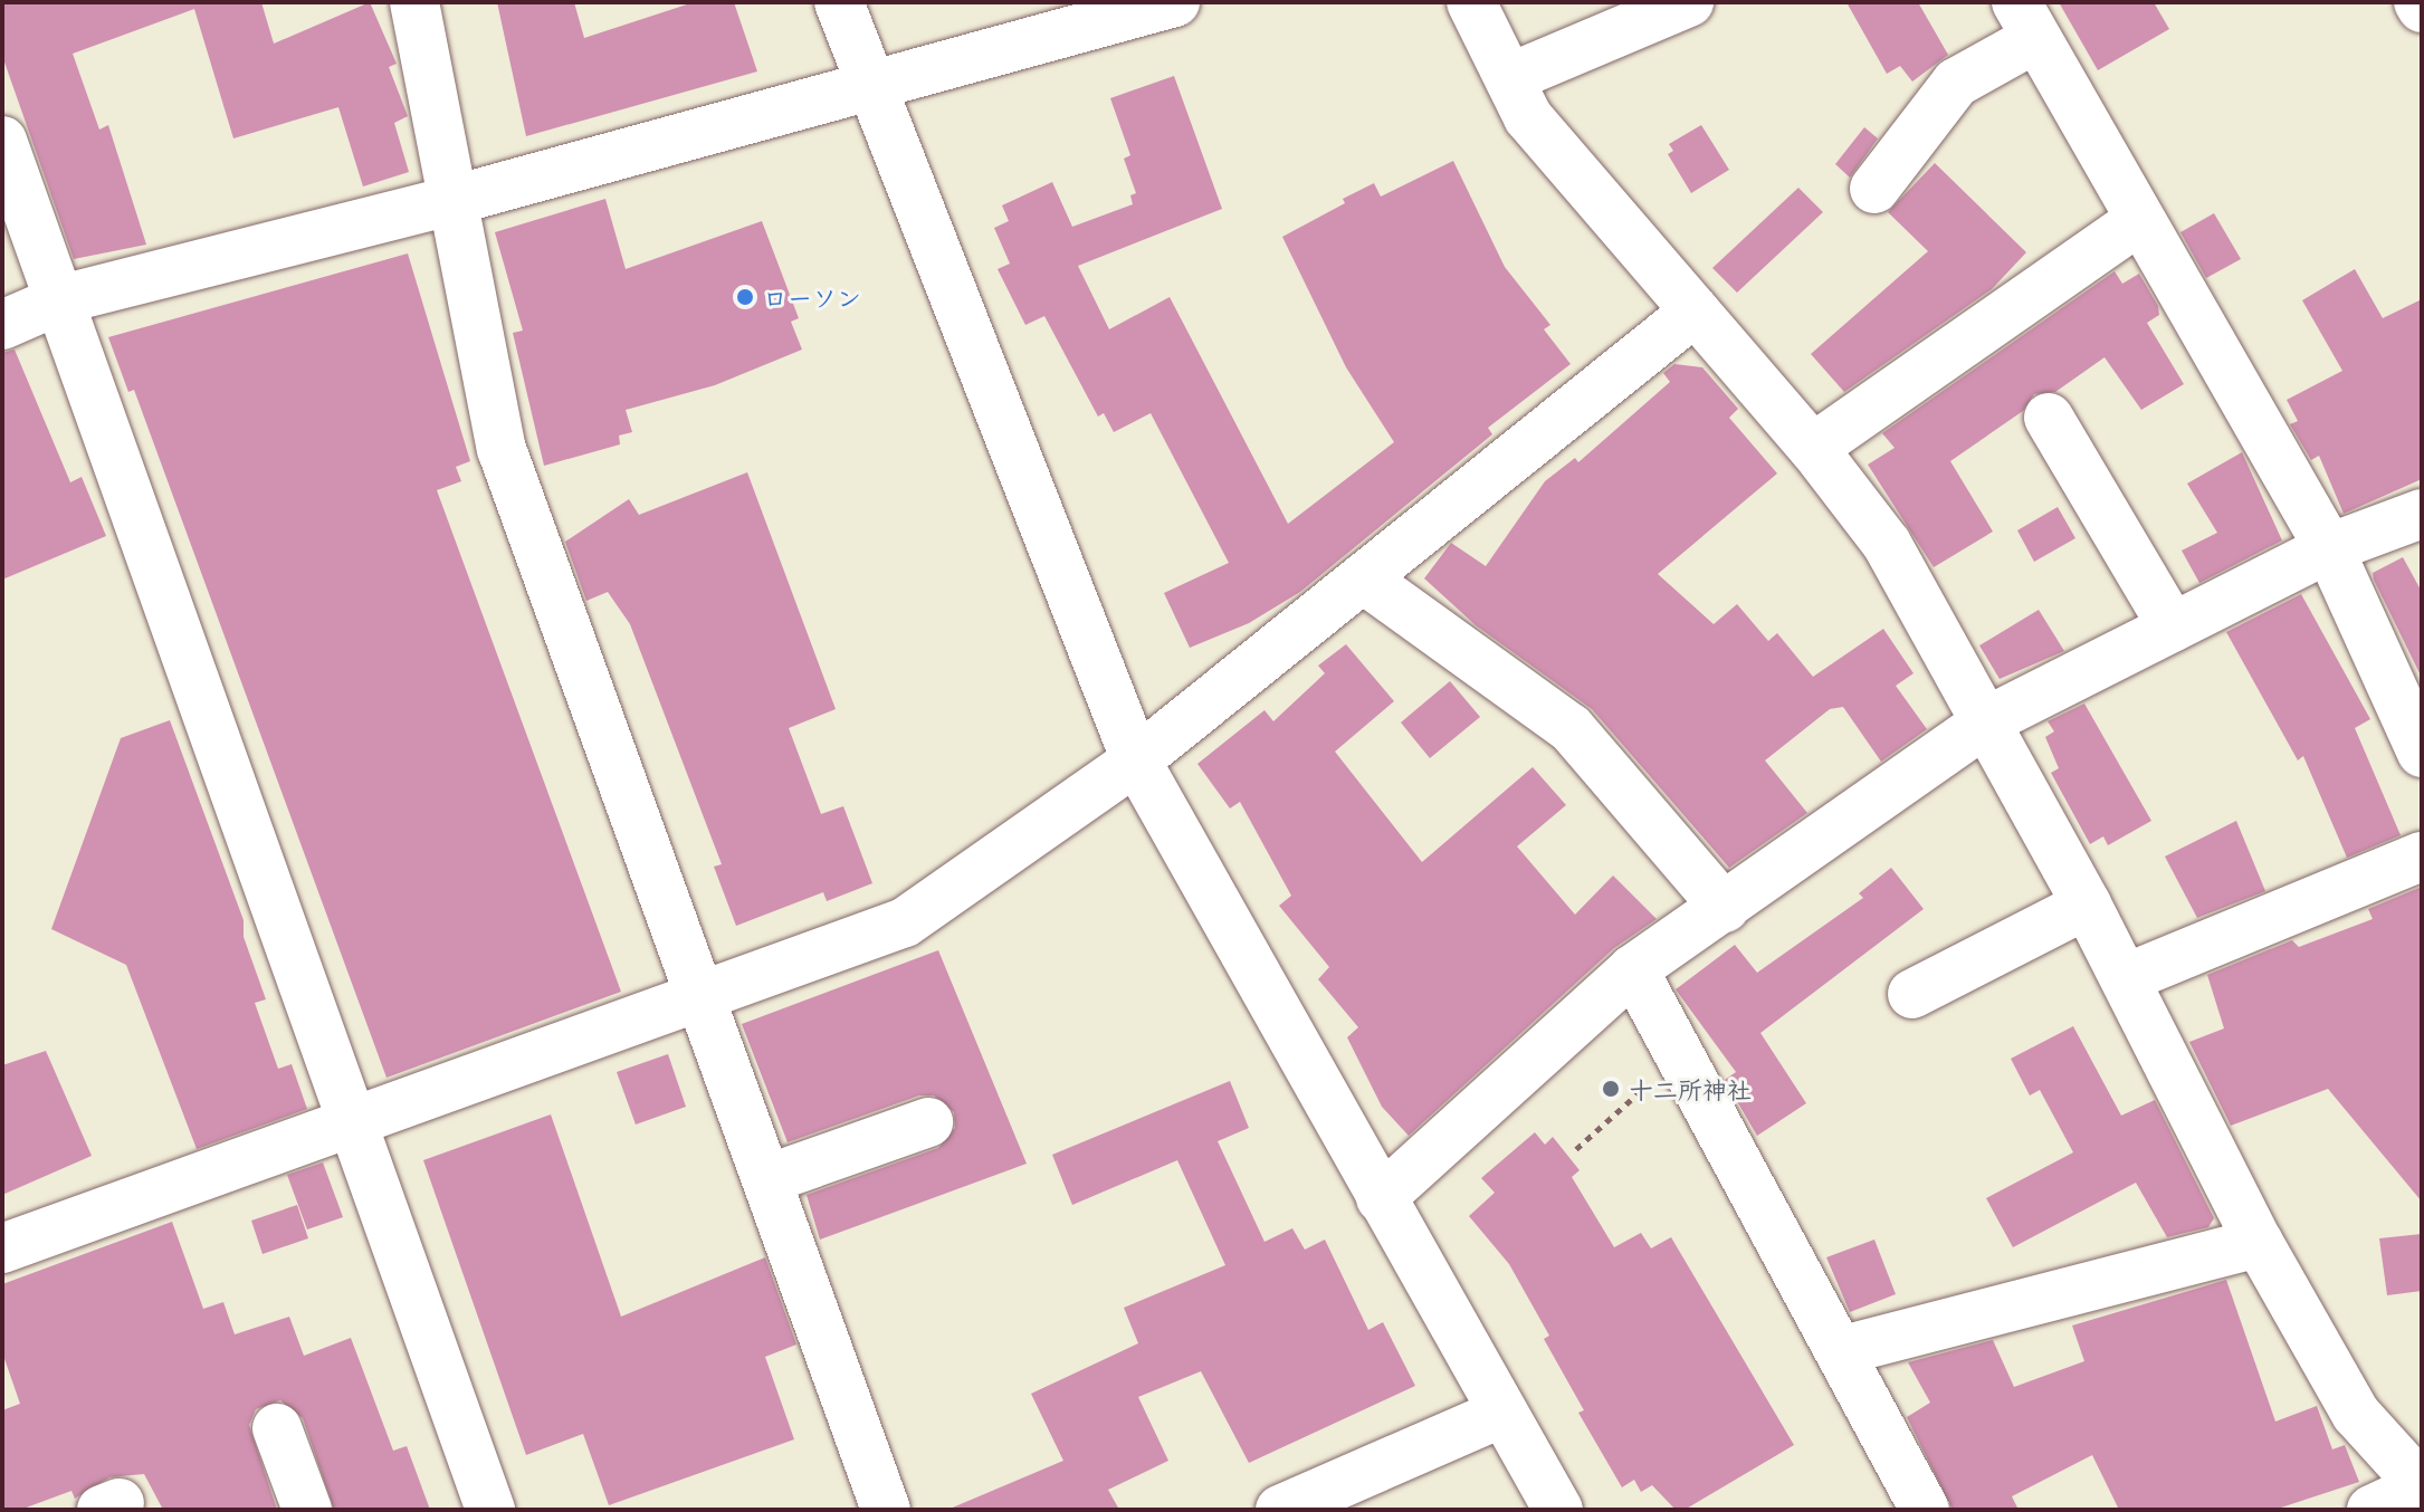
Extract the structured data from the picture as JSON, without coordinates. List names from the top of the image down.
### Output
{
  "places": ["ローソン", "十二所神社"]
}
